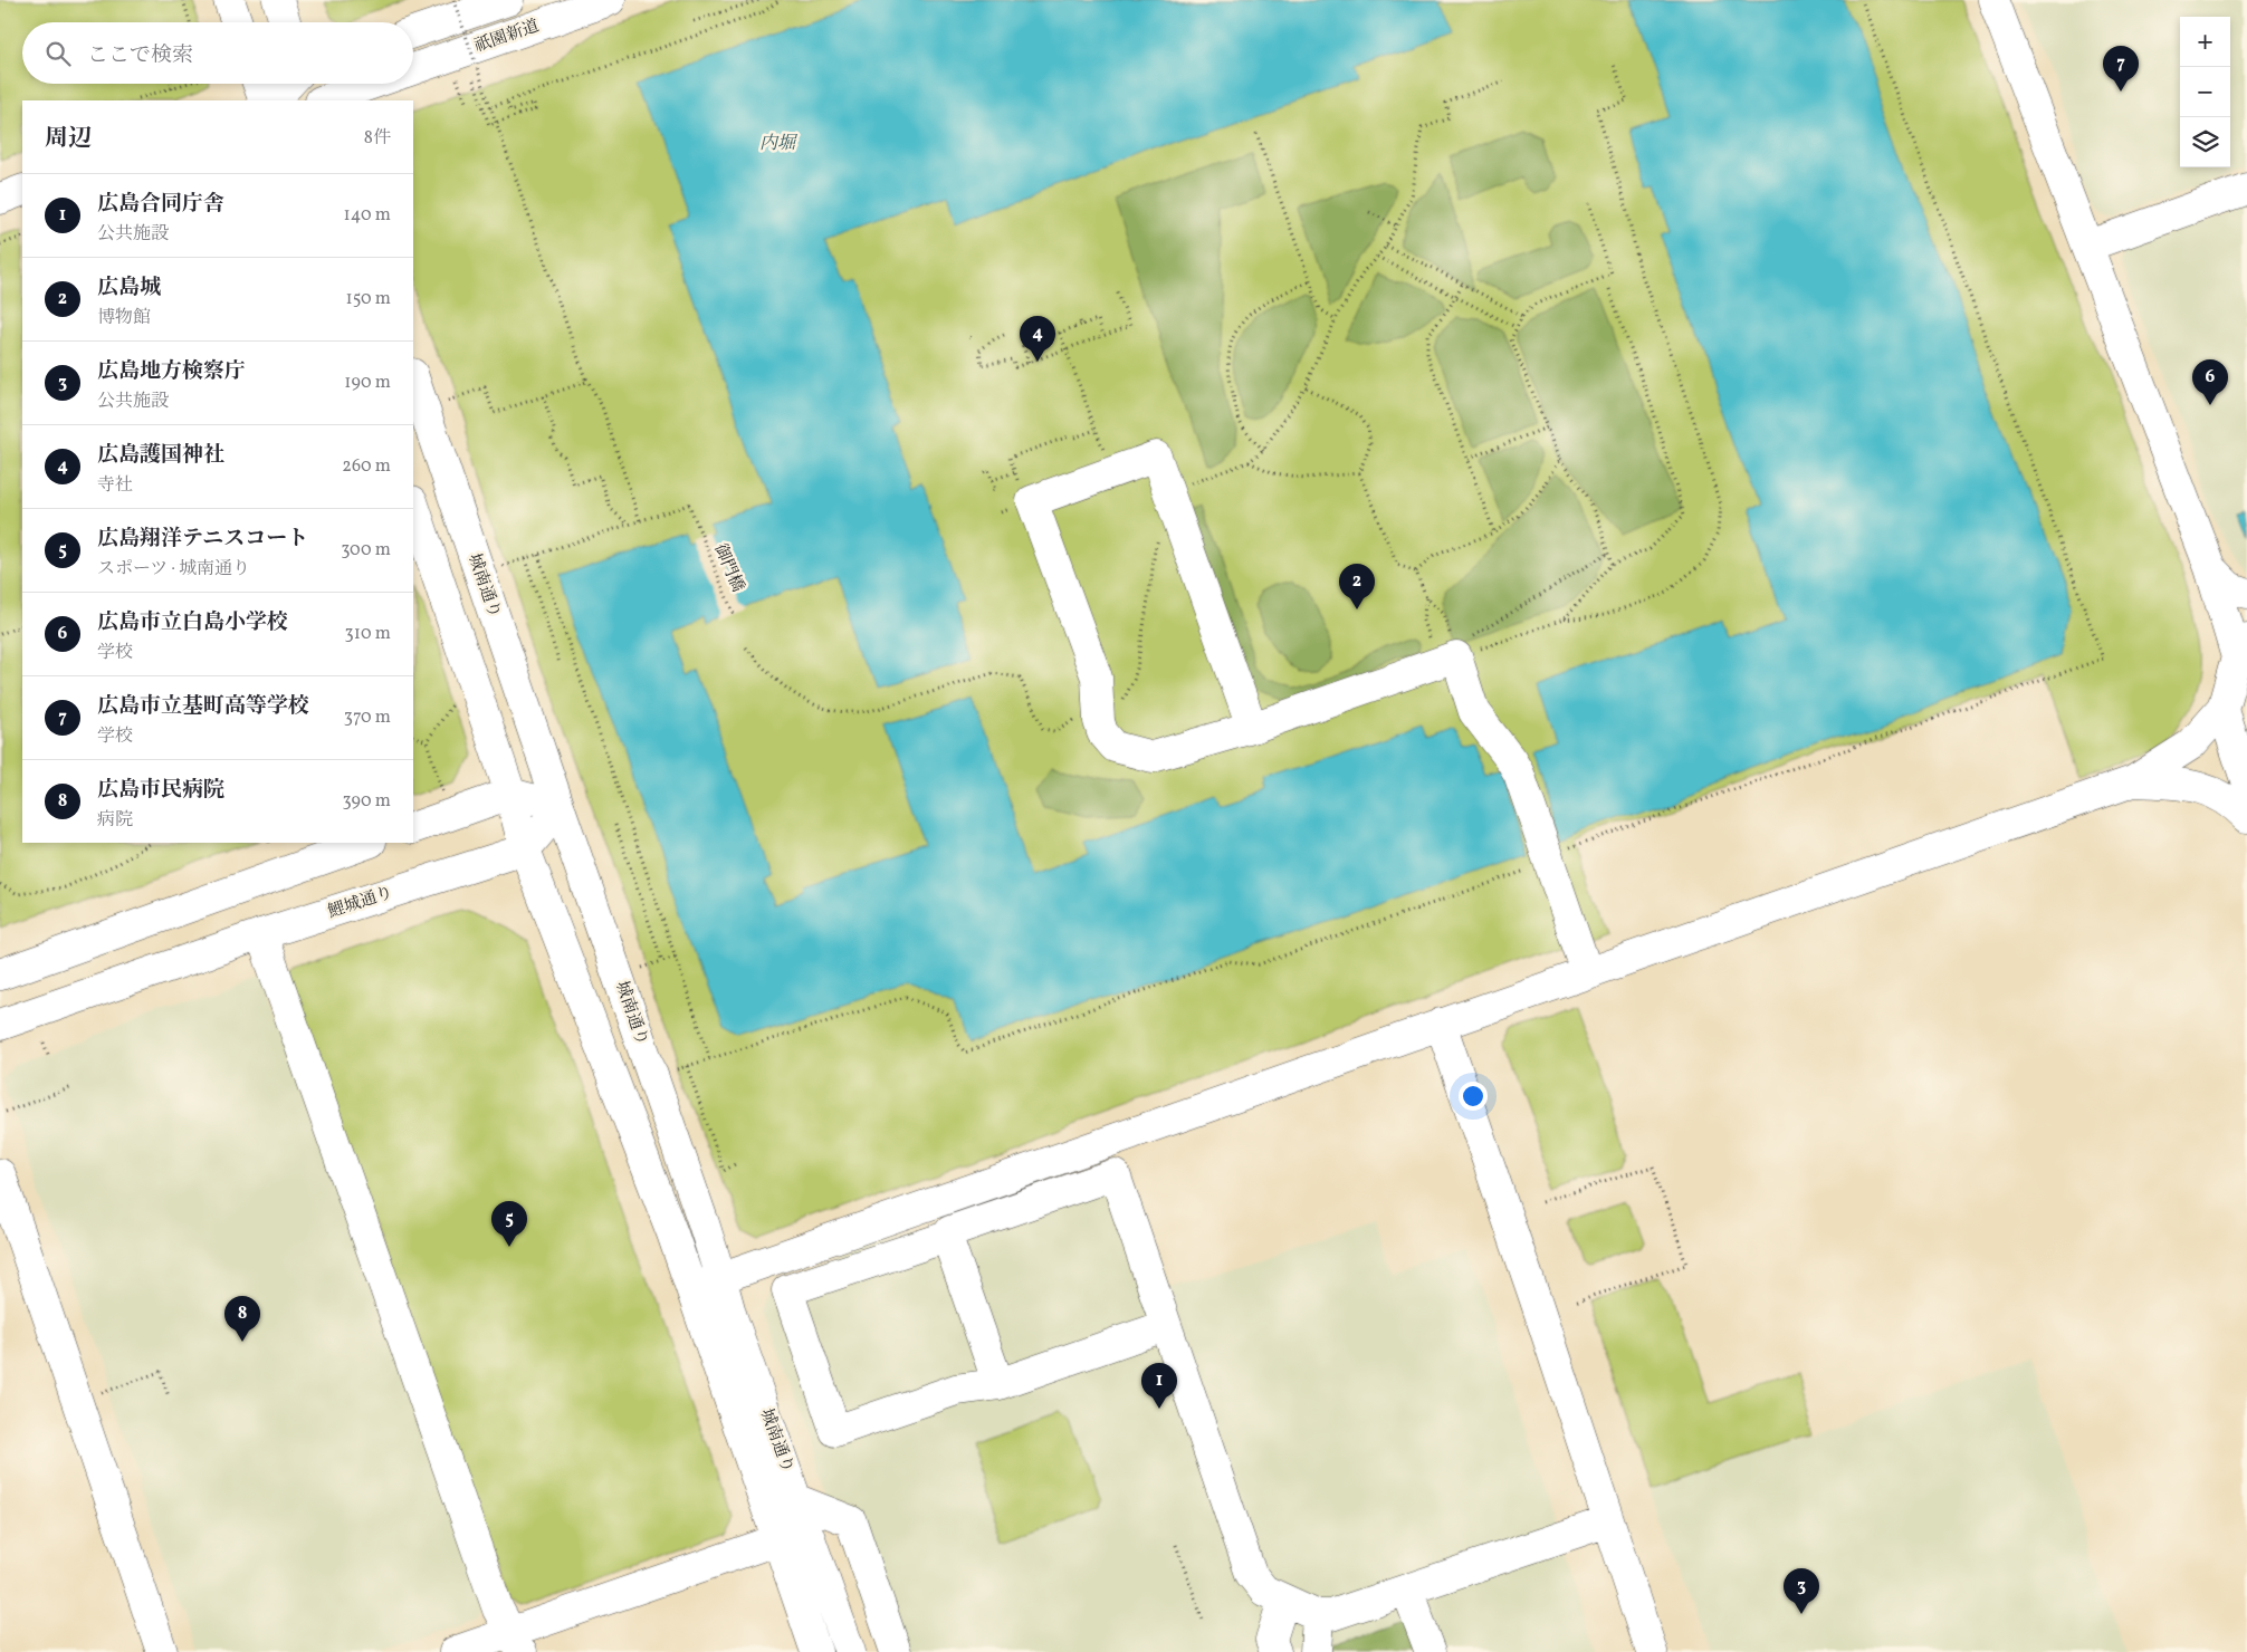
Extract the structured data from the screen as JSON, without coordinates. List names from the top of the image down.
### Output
{
  "streets": {
    "main road": ["祇園新道", "城南通り", "鯉城通り"],
    "path": ["御門橋"]
  },
  "crossings": [
    ["城南通り", "鯉城通り"]
  ],
  "water": ["内堀"],
  "page": {
    "map_buttons": ["+", "−"],
    "search": "ここで検索",
    "pins": [
      "7",
      "4",
      "6",
      "2",
      "5",
      "8",
      "1",
      "3"
    ],
    "heading": ["周辺", "8件"],
    "list": [
      {
        "mark": "1",
        "name": "広島合同庁舎",
        "note": "公共施設",
        "value": "140 m"
      },
      {
        "mark": "2",
        "name": "広島城",
        "note": "博物館",
        "value": "150 m"
      },
      {
        "mark": "3",
        "name": "広島地方検察庁",
        "note": "公共施設",
        "value": "190 m"
      },
      {
        "mark": "4",
        "name": "広島護国神社",
        "note": "寺社",
        "value": "260 m"
      },
      {
        "mark": "5",
        "name": "広島翔洋テニスコート",
        "note": "スポーツ · 城南通り",
        "value": "300 m"
      },
      {
        "mark": "6",
        "name": "広島市立白島小学校",
        "note": "学校",
        "value": "310 m"
      },
      {
        "mark": "7",
        "name": "広島市立基町高等学校",
        "note": "学校",
        "value": "370 m"
      },
      {
        "mark": "8",
        "name": "広島市民病院",
        "note": "病院",
        "value": "390 m"
      }
    ]
  }
}
